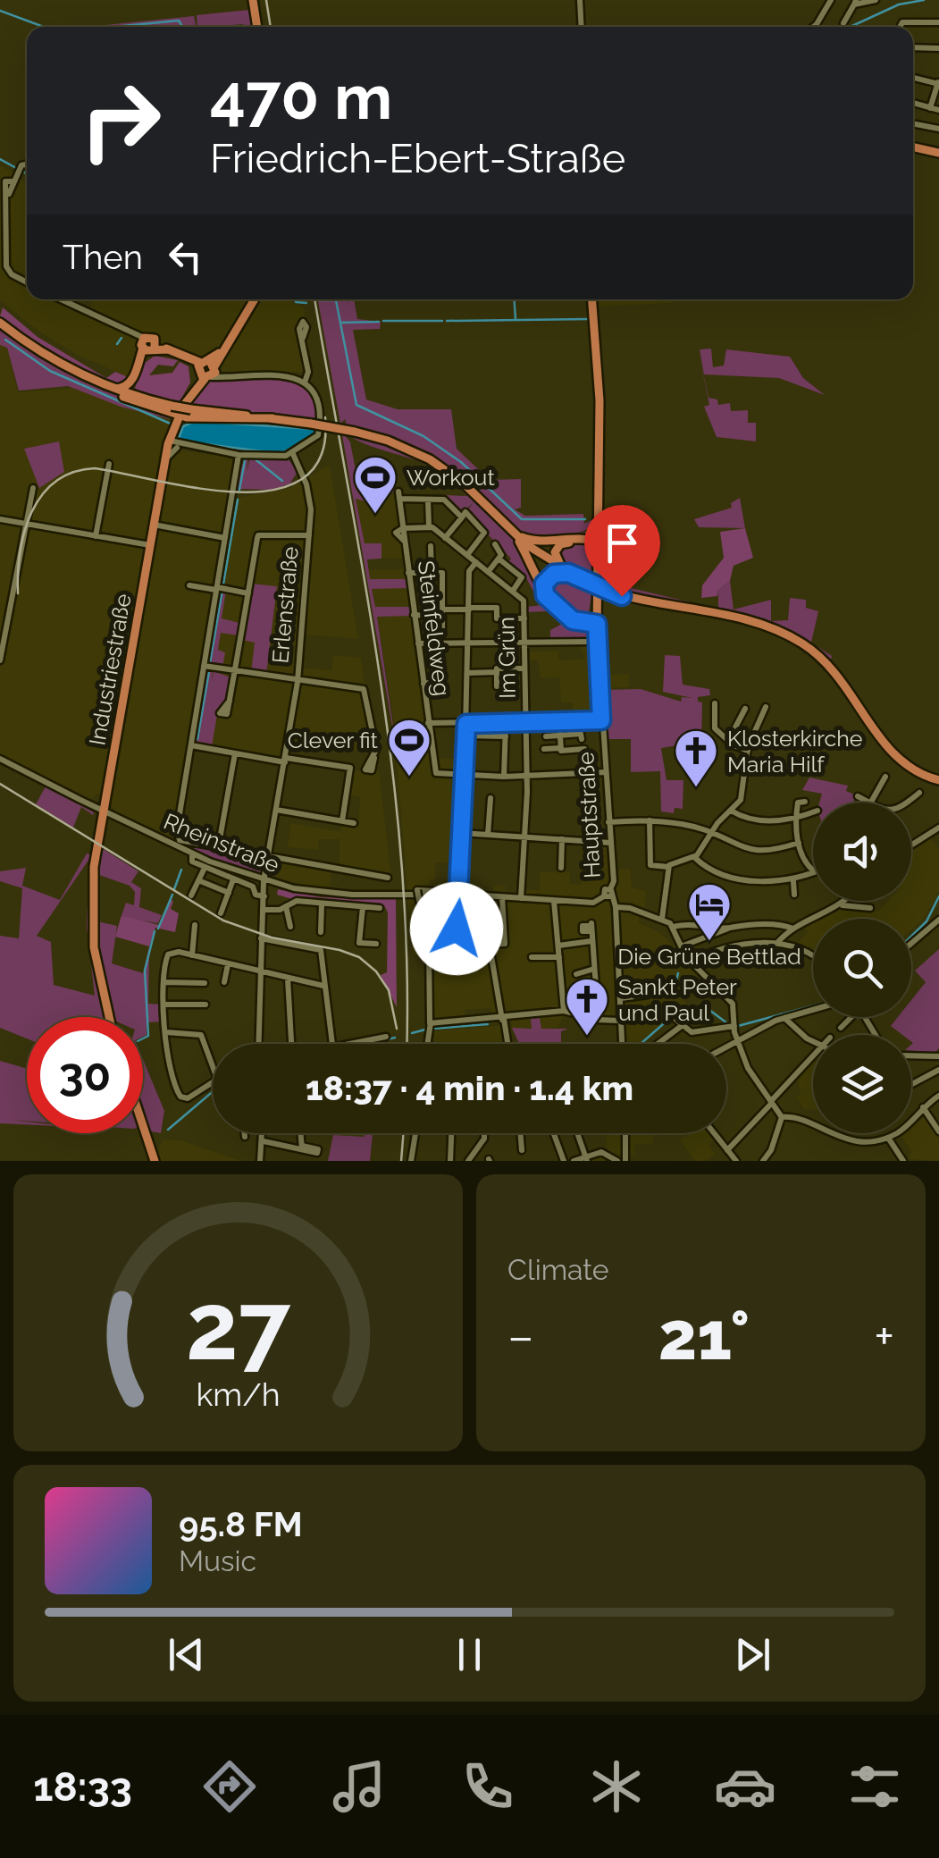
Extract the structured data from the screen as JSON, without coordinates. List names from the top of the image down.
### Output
{
  "streets": {
    "main road": ["Industriestraße"],
    "street": [
      "Erlenstraße",
      "Steinfeldweg",
      "Im Grün",
      "Hauptstraße",
      "Rheinstraße"
    ]
  },
  "crossings": [
    ["Erlenstraße", "Rheinstraße"],
    ["Im Grün", "Rheinstraße"],
    ["Industriestraße", "Rheinstraße"],
    ["Hauptstraße", "Rheinstraße"]
  ],
  "places": {
    "sports": ["Workout", "Clever fit"],
    "church": ["Klosterkirche Maria Hilf", "Sankt Peter und Paul"],
    "hotel": ["Die Grüne Bettlad"]
  },
  "page": {
    "turn": ["470 m", "Friedrich-Ebert-Straße"],
    "then": "Then",
    "limit": "30",
    "trip": "18:37 · 4 min · 1.4 km",
    "tile": "Climate",
    "heat": ["−", "21°", "+"],
    "song": ["95.8 FM", "Music"],
    "tabs": "18:33",
    "gauge": ["27", "km/h"]
  }
}
